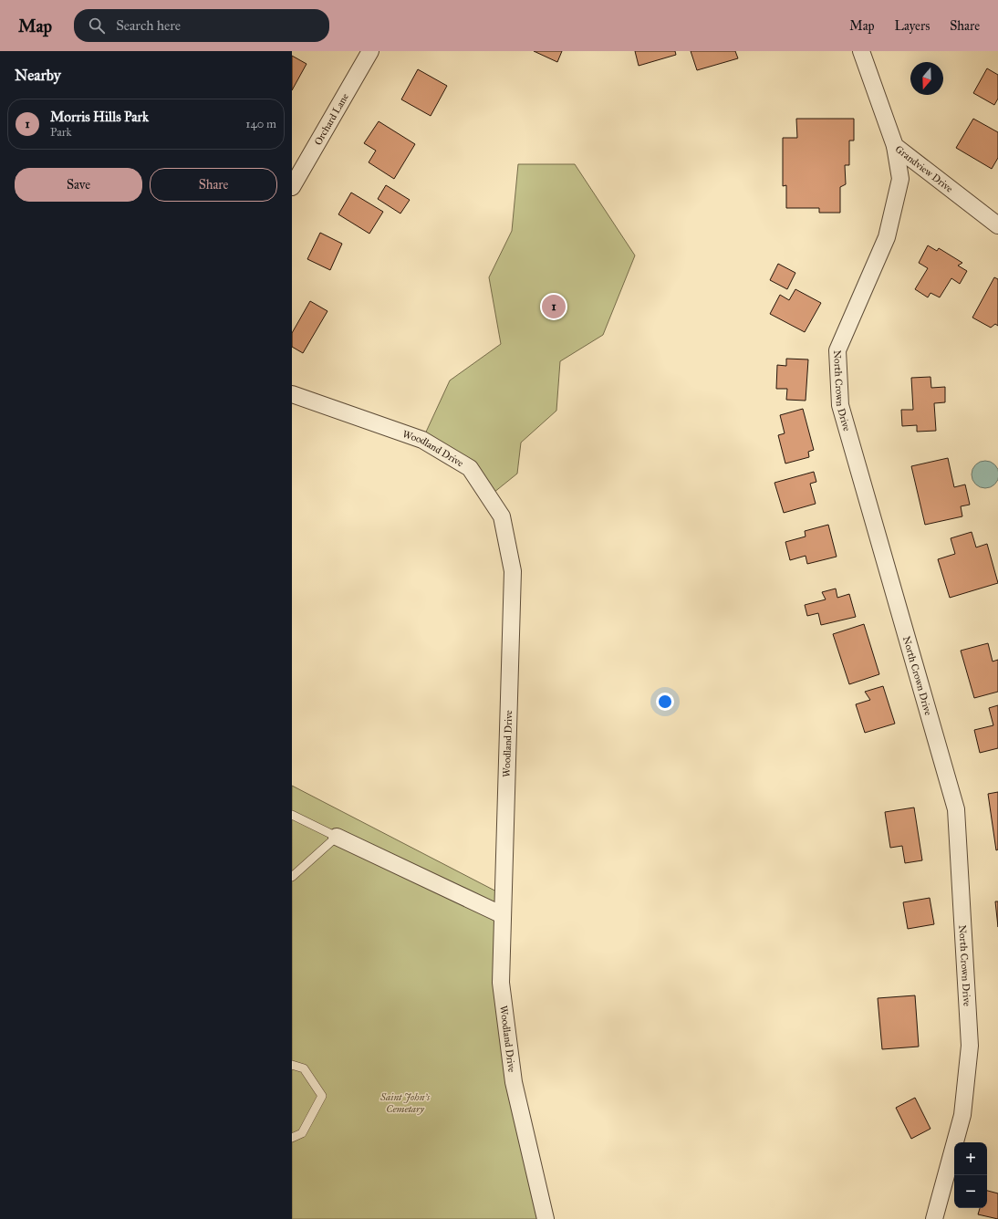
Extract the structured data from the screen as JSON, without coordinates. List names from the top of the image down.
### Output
{
  "streets": {
    "street": [
      "Orchard Lane",
      "Grandview Drive",
      "North Crown Drive",
      "Woodland Drive"
    ]
  },
  "crossings": [
    ["Grandview Drive", "North Crown Drive"]
  ],
  "parks": ["Saint John's Cemetary"],
  "north": "bottom",
  "page": {
    "header": "Map",
    "search": "Search here",
    "nav": ["Map", "Layers", "Share"],
    "heading": "Nearby",
    "list": [
      {
        "mark": "1",
        "name": "Morris Hills Park",
        "note": "Park",
        "value": "140 m"
      }
    ],
    "buttons": ["Save", "Share"],
    "pins": "1",
    "map_buttons": ["+", "−"]
  }
}
